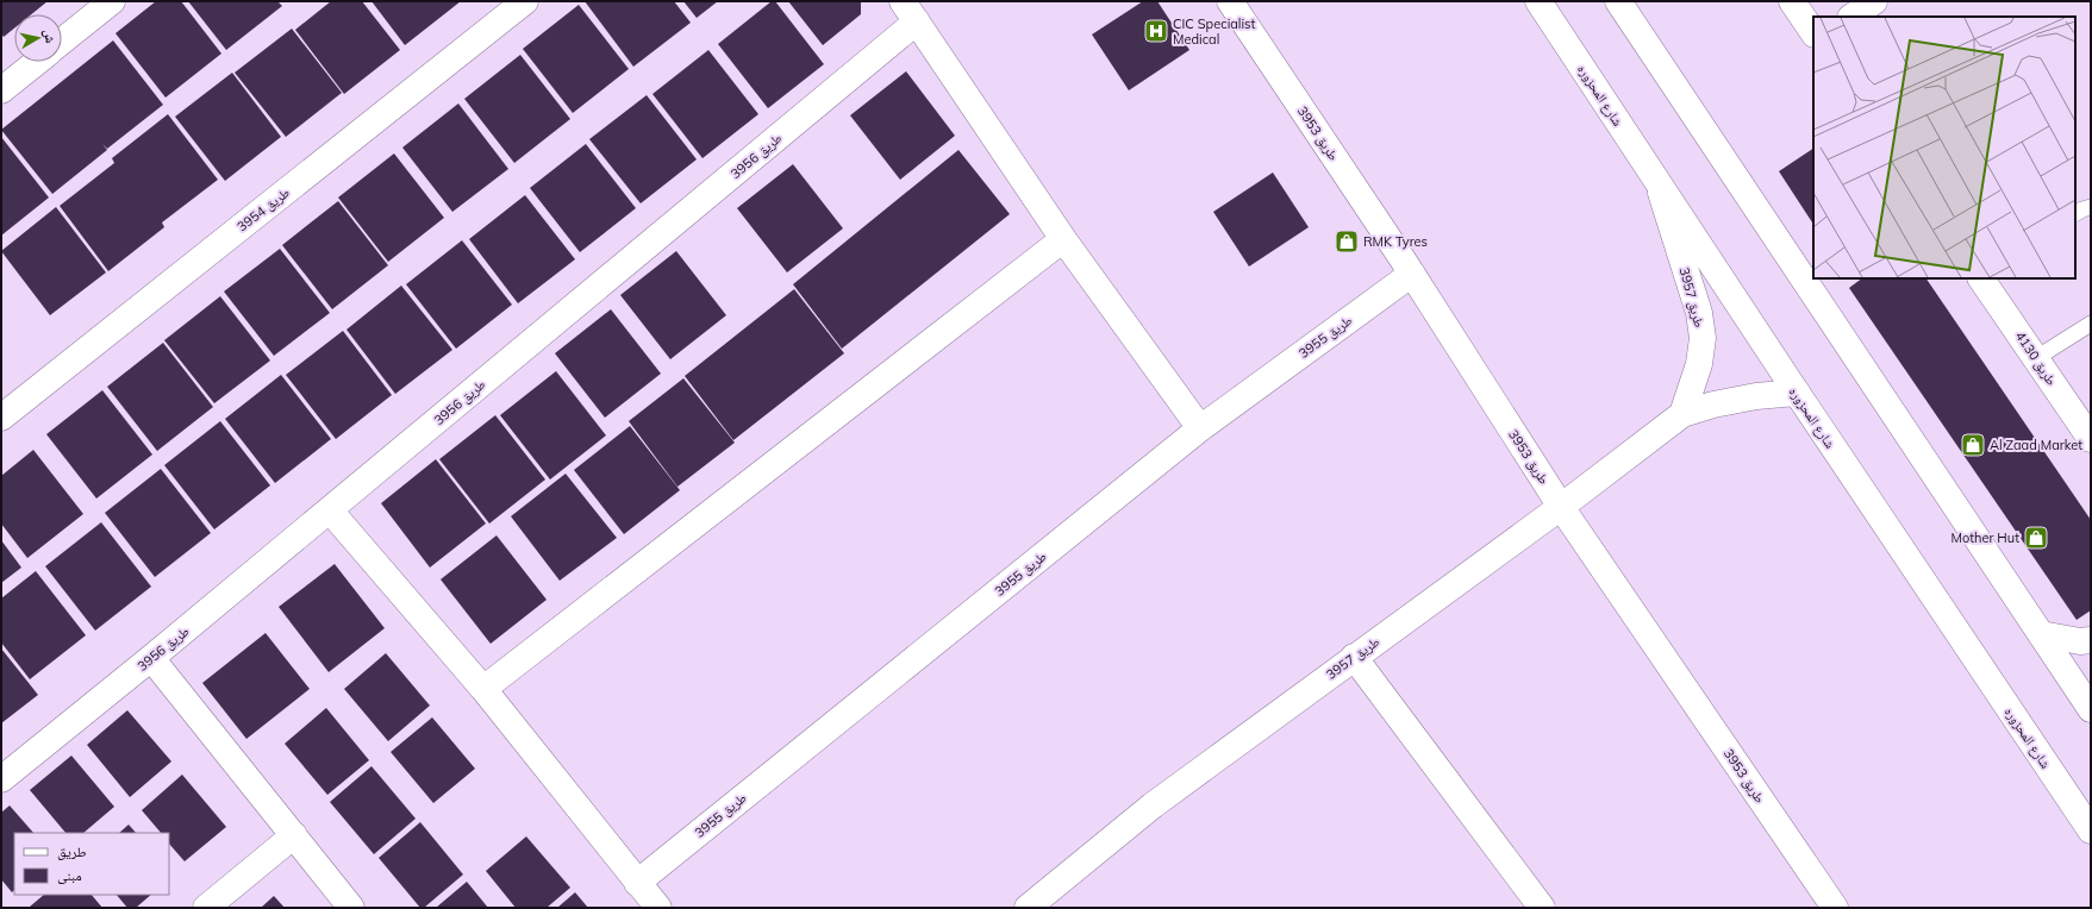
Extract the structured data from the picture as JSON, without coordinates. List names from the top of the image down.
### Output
{
  "streets": {
    "street": [
      "شارع المحزوره",
      "طريق 3953",
      "طريق 3956",
      "طريق 3954",
      "طريق 3957",
      "طريق 3955",
      "طريق 4130"
    ]
  },
  "crossings": [
    ["شارع المحزوره", "طريق 3957"],
    ["طريق 3953", "طريق 3957"],
    ["طريق 3953", "طريق 3955"]
  ],
  "places": {
    "hospital": ["CIC Specialist Medical"],
    "shop": ["RMK Tyres", "Al Zaad Market", "Mother Hut"]
  },
  "legend": ["طريق", "مبنى"],
  "north": "right"
}
